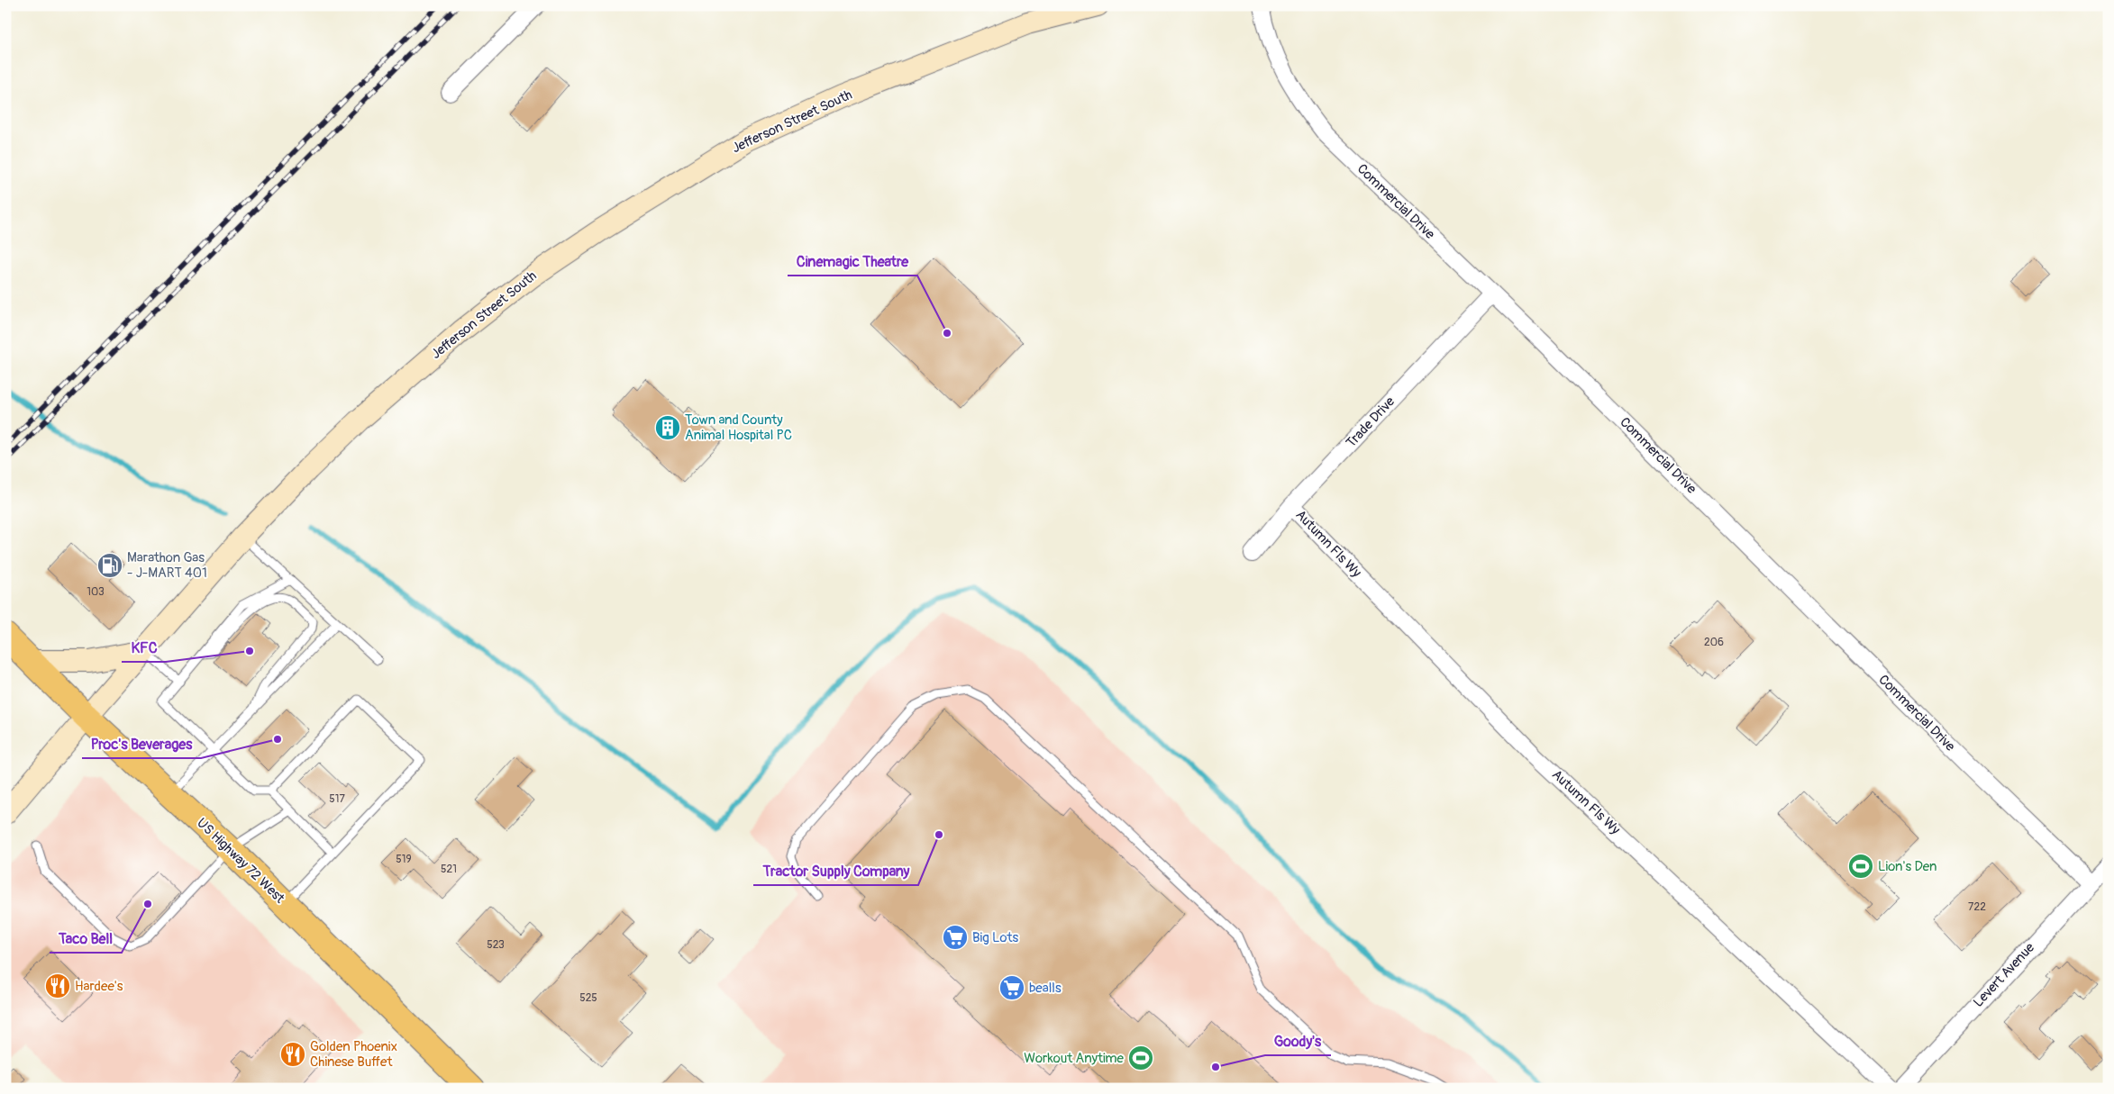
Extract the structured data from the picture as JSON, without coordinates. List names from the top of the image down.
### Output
{
  "streets": {
    "highway": ["US Highway 72 West"],
    "street": [
      "Jefferson Street South",
      "Commercial Drive",
      "Trade Drive",
      "Autumn Fls Wy",
      "Levert Avenue"
    ]
  },
  "crossings": [
    ["Jefferson Street South", "US Highway 72 West"],
    ["Commercial Drive", "Trade Drive"],
    ["Commercial Drive", "Levert Avenue"],
    ["Trade Drive", "Autumn Fls Wy"]
  ],
  "places": {
    "other": [
      "Cinemagic Theatre",
      "KFC",
      "Proc's Beverages",
      "Tractor Supply Company",
      "Taco Bell",
      "Goody's"
    ],
    "building": ["Town and County Animal Hospital PC"],
    "fuel station": ["Marathon Gas - J-MART 401"],
    "sports": ["Lion's Den", "Workout Anytime"],
    "supermarket": ["Big Lots", "bealls"],
    "restaurant": ["Hardee's", "Golden Phoenix Chinese Buffet"]
  },
  "house_numbers": [
    "103",
    "206",
    "517",
    "519",
    "521",
    "722",
    "523",
    "525"
  ]
}
